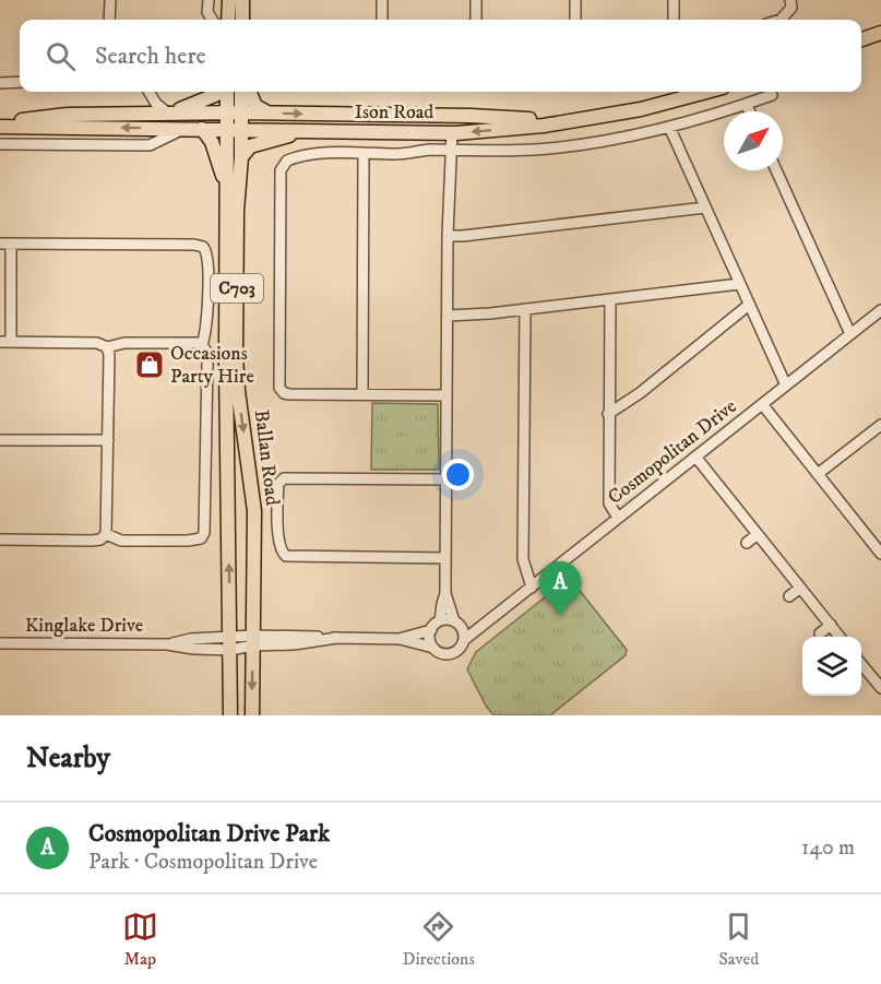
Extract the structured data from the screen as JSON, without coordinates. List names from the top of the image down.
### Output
{
  "streets": {
    "main road": ["Ison Road", "C703", "Ballan Road"],
    "street": ["Cosmopolitan Drive", "Kinglake Drive"]
  },
  "crossings": [
    ["Ison Road", "Ballan Road"],
    ["Ballan Road", "Kinglake Drive"]
  ],
  "places": {
    "shop": ["Occasions Party Hire"]
  },
  "north": "top right",
  "page": {
    "search": "Search here",
    "pins": "A",
    "heading": "Nearby",
    "list": [
      {
        "mark": "A",
        "name": "Cosmopolitan Drive Park",
        "note": "Park · Cosmopolitan Drive",
        "value": "140 m"
      }
    ],
    "nav": ["Map", "Directions", "Saved"]
  }
}
